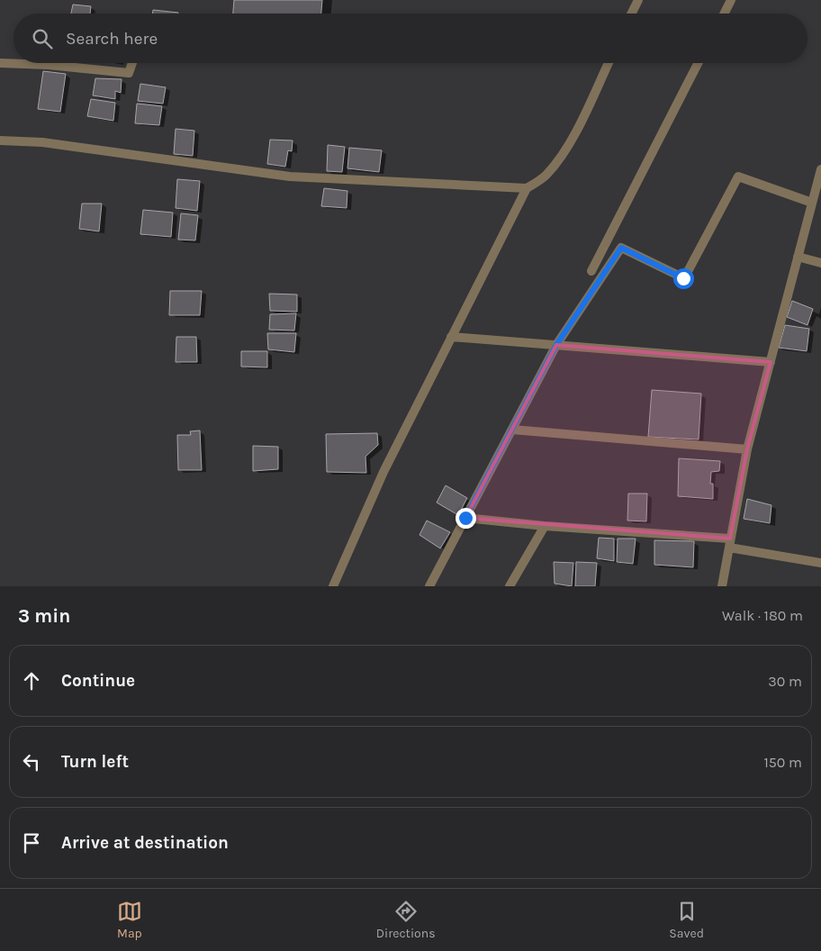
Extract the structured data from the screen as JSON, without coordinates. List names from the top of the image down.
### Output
{
  "page": {
    "search": "Search here",
    "heading": ["3 min", "Walk · 180 m"],
    "list": [
      ["Continue", "30 m"],
      ["Turn left", "150 m"],
      "Arrive at destination"
    ],
    "nav": ["Map", "Directions", "Saved"]
  }
}
